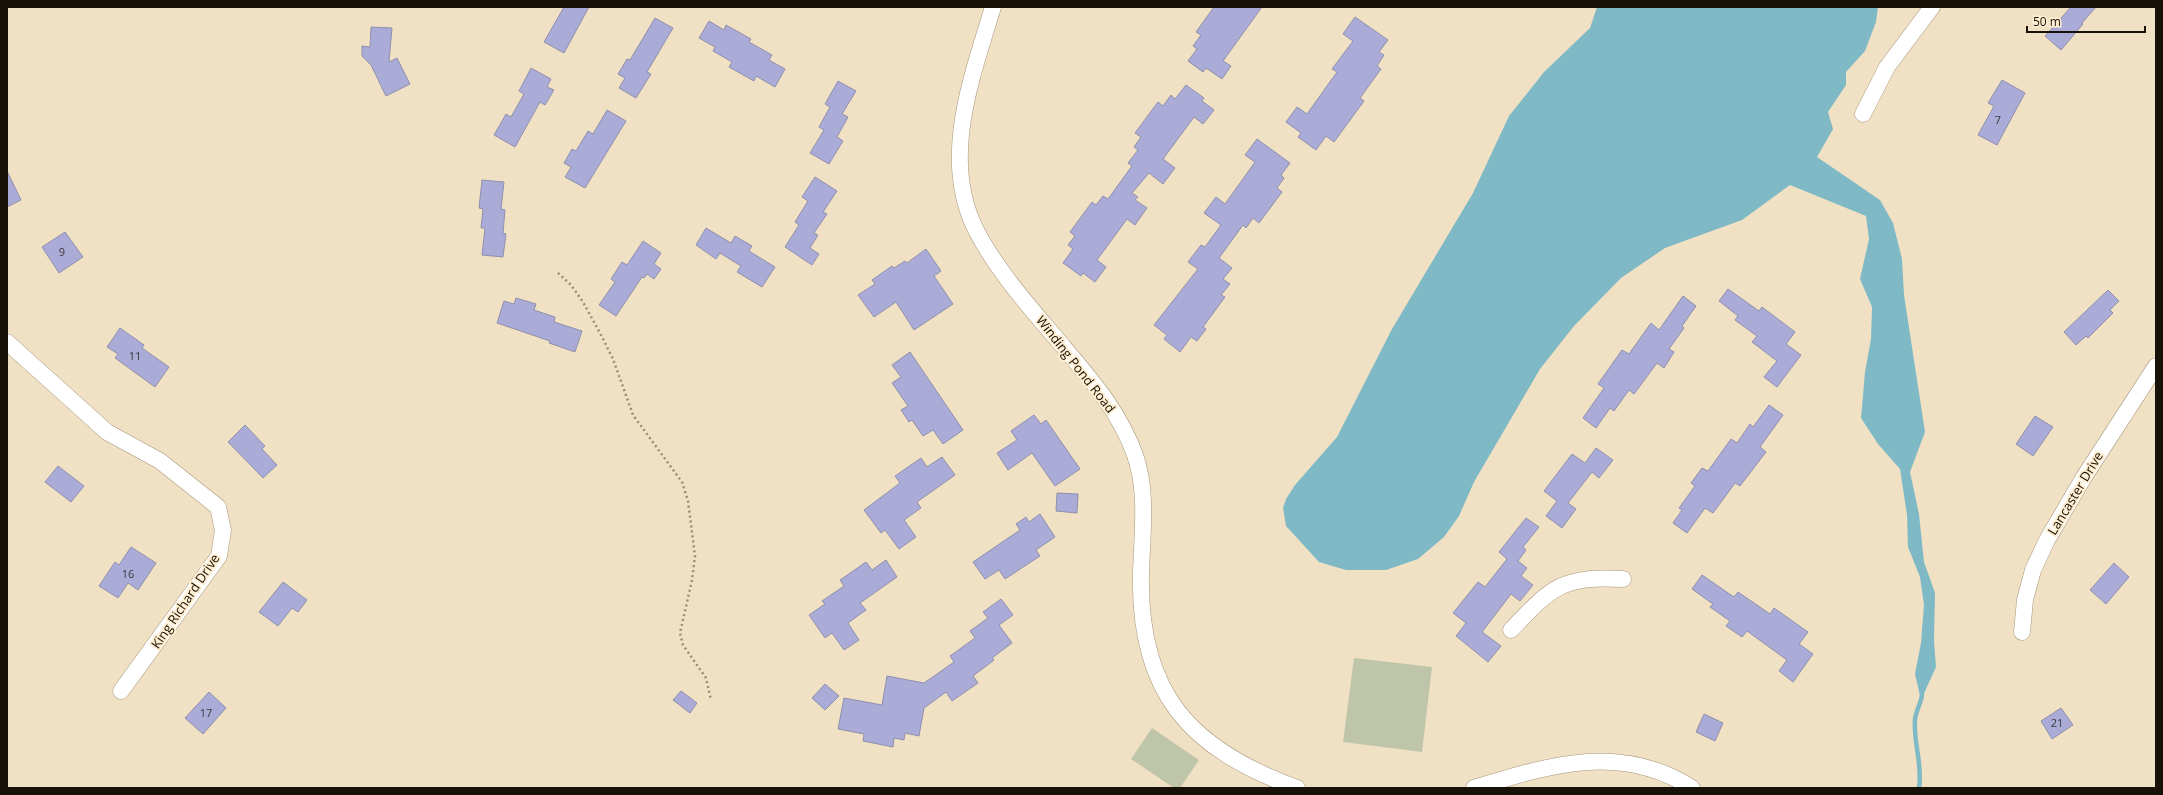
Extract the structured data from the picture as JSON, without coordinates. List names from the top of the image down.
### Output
{
  "streets": {
    "street": ["Winding Pond Road", "Lancaster Drive", "King Richard Drive"]
  },
  "house_numbers": [
    "7",
    "9",
    "11",
    "16",
    "17",
    "21"
  ],
  "scale_bar": "50 m"
}
